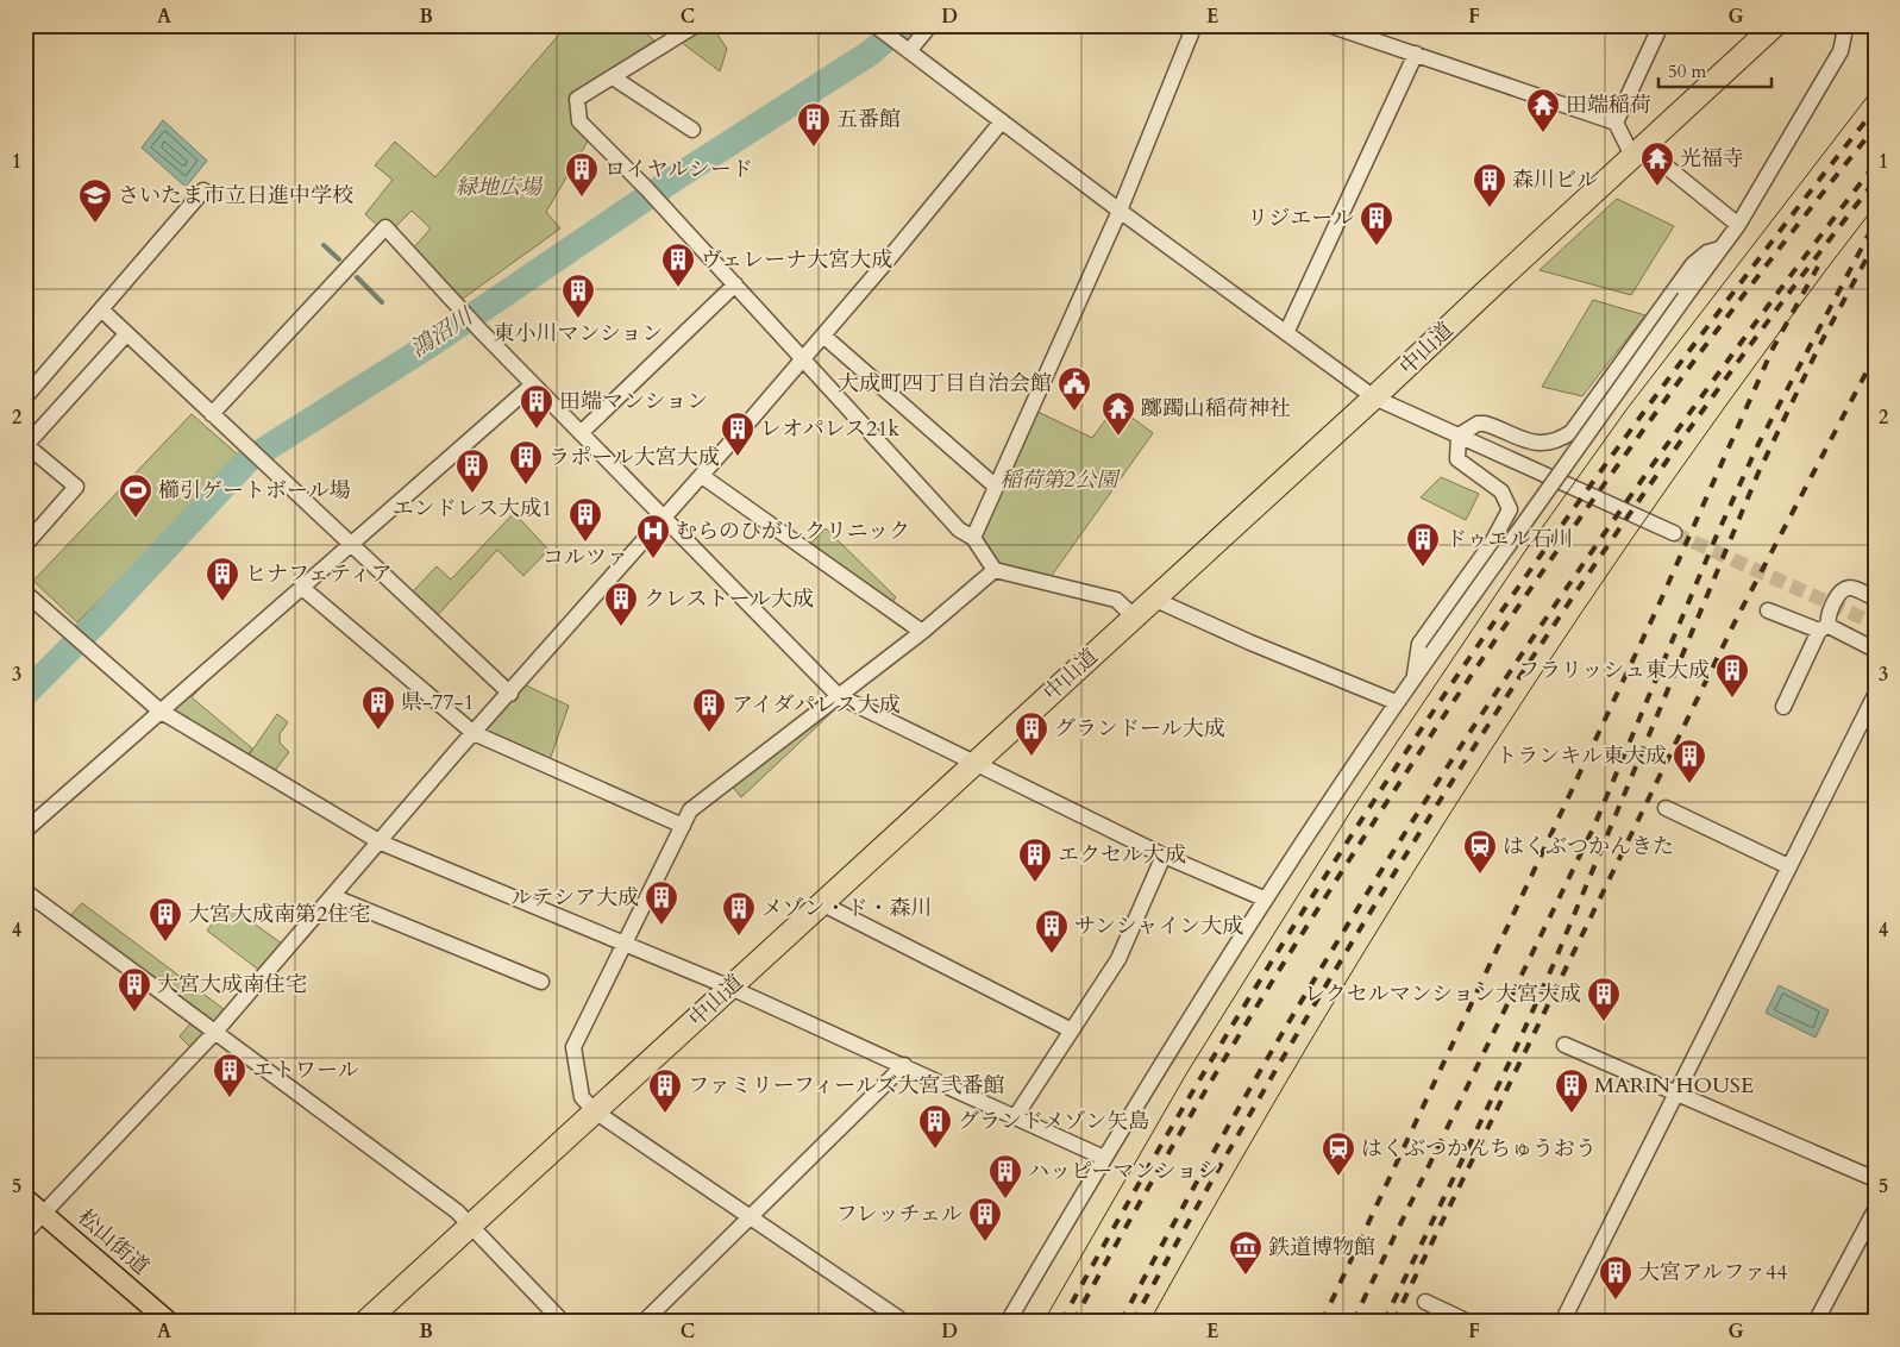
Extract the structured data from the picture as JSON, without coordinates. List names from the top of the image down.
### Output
{
  "streets": {
    "highway": ["中山道"],
    "main road": ["松山街道"]
  },
  "water": ["鴻沼川"],
  "parks": ["緑地広場", "稲荷第2公園"],
  "places": {
    "temple": ["田端稲荷", "光福寺", "躑躅山稲荷神社"],
    "building": [
      "五番館",
      "ロイヤルシード",
      "森川ビル",
      "リジエール",
      "ヴェレーナ大宮大成",
      "東小川マンション",
      "田端マンション",
      "レオパレス21k",
      "ラポール大宮大成",
      "エンドレス大成1",
      "コルツァ",
      "ドゥエル石川",
      "ヒナフェティア",
      "クレストール大成",
      "フラリッシュ東大成",
      "県-77-1",
      "アイダパレス大成",
      "グランドール大成",
      "トランキル東大成",
      "エクセル大成",
      "ルテシア大成",
      "メゾン・ド・森川",
      "大宮大成南第2住宅",
      "サンシャイン大成",
      "大宮大成南住宅",
      "レクセルマンション大宮大成",
      "エトワール",
      "ファミリーフィールズ大宮弐番館",
      "MARIN HOUSE",
      "グランドメゾン矢島",
      "ハッピーマンション",
      "フレッチェル",
      "大宮アルファ44"
    ],
    "school or university": ["さいたま市立日進中学校"],
    "public building": ["大成町四丁目自治会館"],
    "sports": ["櫛引ゲートボール場"],
    "hospital": ["むらのひがしクリニック"],
    "station": ["はくぶつかんきた", "はくぶつかんちゅうおう"],
    "museum": ["鉄道博物館"]
  },
  "scale_bar": "50 m",
  "grid": {
    "columns": [
      "A",
      "B",
      "C",
      "D",
      "E",
      "F",
      "G"
    ],
    "rows": [
      "1",
      "2",
      "3",
      "4",
      "5"
    ]
  }
}
